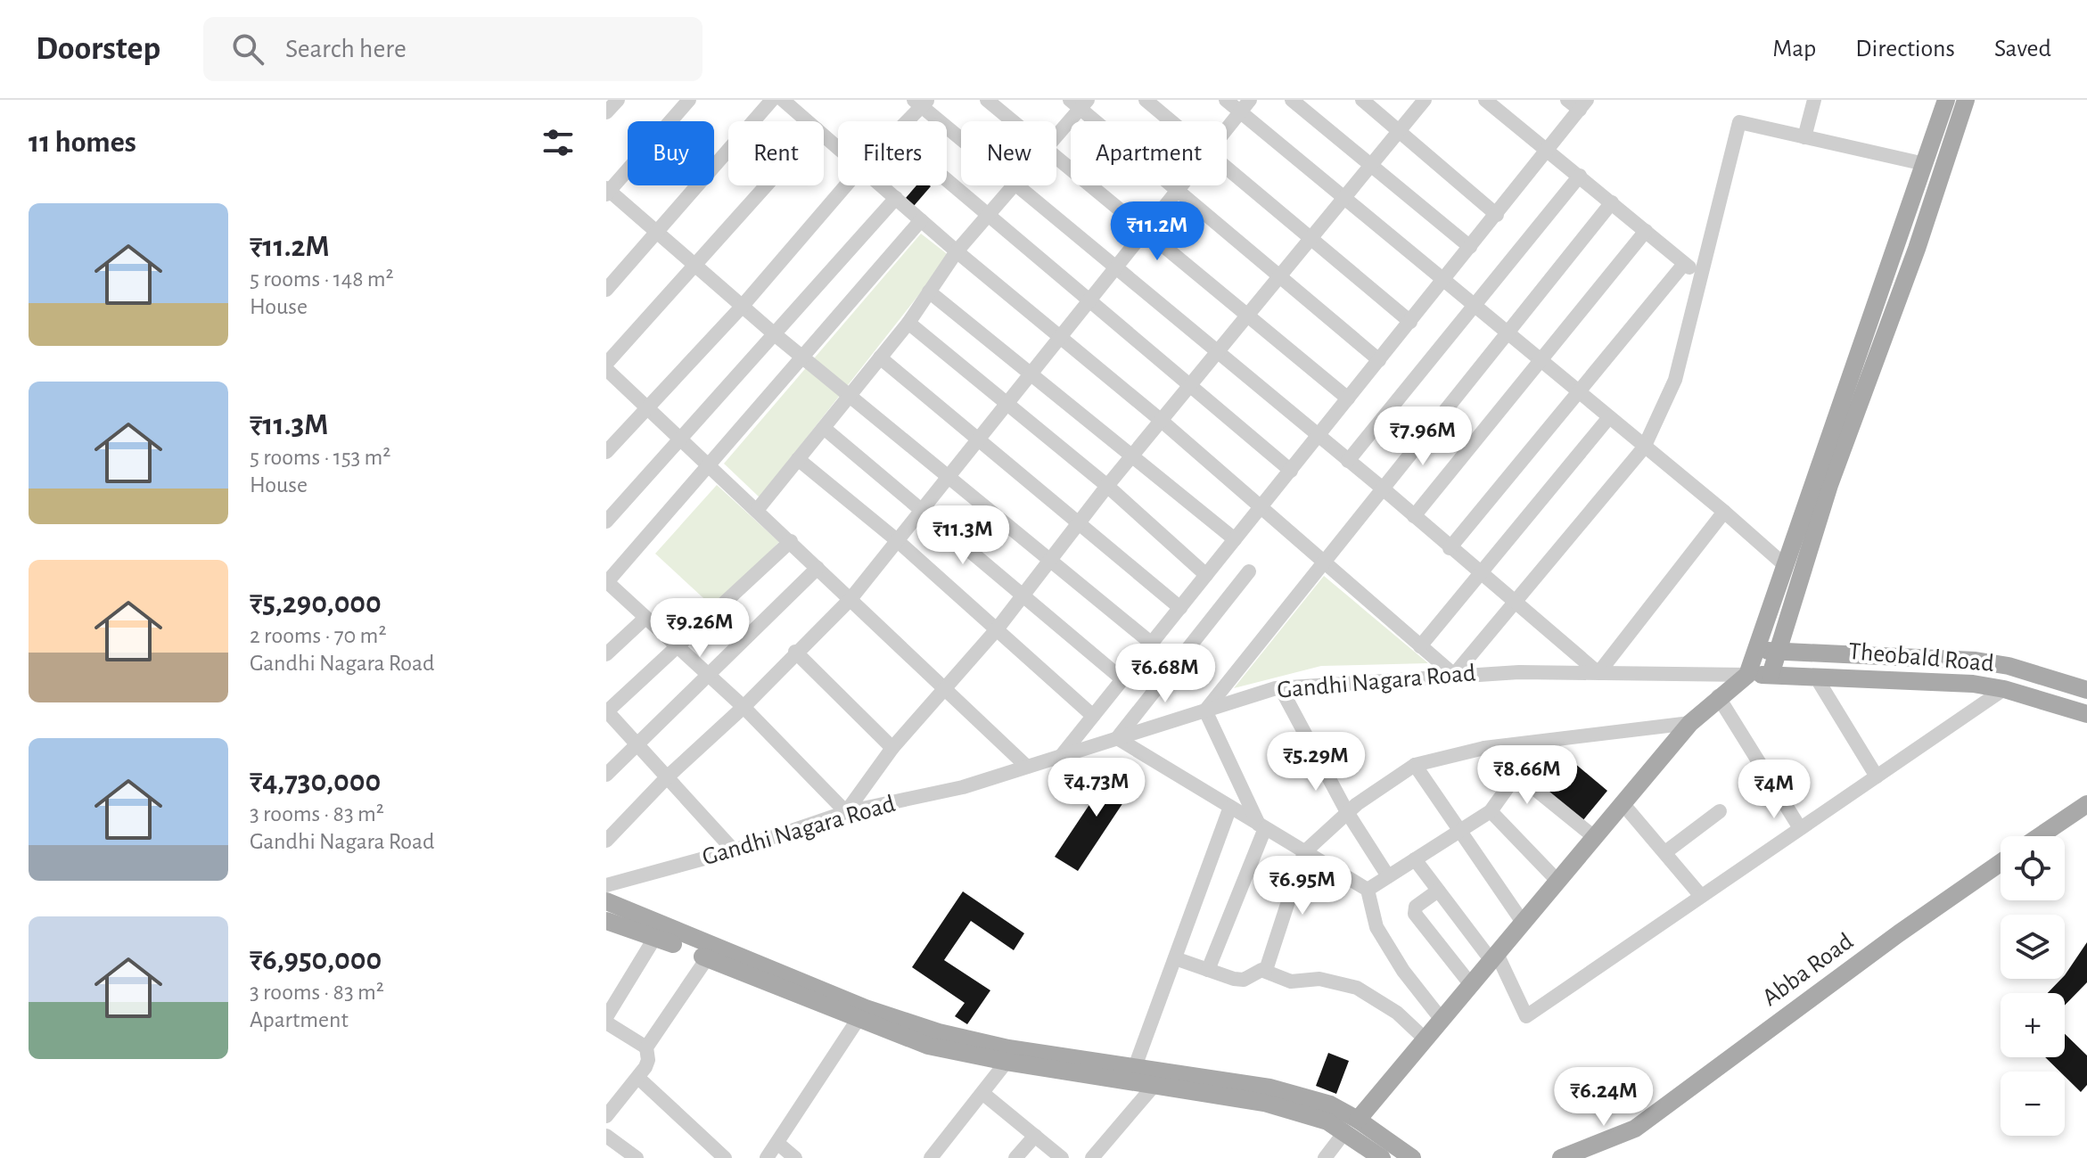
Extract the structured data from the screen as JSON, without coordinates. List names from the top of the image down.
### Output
{
  "streets": {
    "main road": ["Theobald Road", "Abba Road"],
    "street": ["Gandhi Nagara Road"]
  },
  "crossings": [
    ["Theobald Road", "Gandhi Nagara Road"]
  ],
  "page": {
    "header": "Doorstep",
    "search": "Search here",
    "nav": ["Map", "Directions", "Saved"],
    "heading": "11 homes",
    "chip": [
      "Buy",
      "Rent",
      "Filters",
      "New",
      "Apartment"
    ],
    "list": [
      {
        "name": "₹11.2M",
        "note": "5 rooms · 148 m² · House"
      },
      {
        "name": "₹11.3M",
        "note": "5 rooms · 153 m² · House"
      },
      {
        "name": "₹5,290,000",
        "note": "2 rooms · 70 m² · Gandhi Nagara Road"
      },
      {
        "name": "₹4,730,000",
        "note": "3 rooms · 83 m² · Gandhi Nagara Road"
      },
      {
        "name": "₹6,950,000",
        "note": "3 rooms · 83 m² · Apartment"
      }
    ],
    "price": [
      "₹11.2M",
      "₹7.96M",
      "₹11.3M",
      "₹9.26M",
      "₹6.68M",
      "₹5.29M",
      "₹8.66M",
      "₹4.73M",
      "₹4M",
      "₹6.95M",
      "₹6.24M"
    ],
    "map_buttons": ["+", "−"]
  }
}
